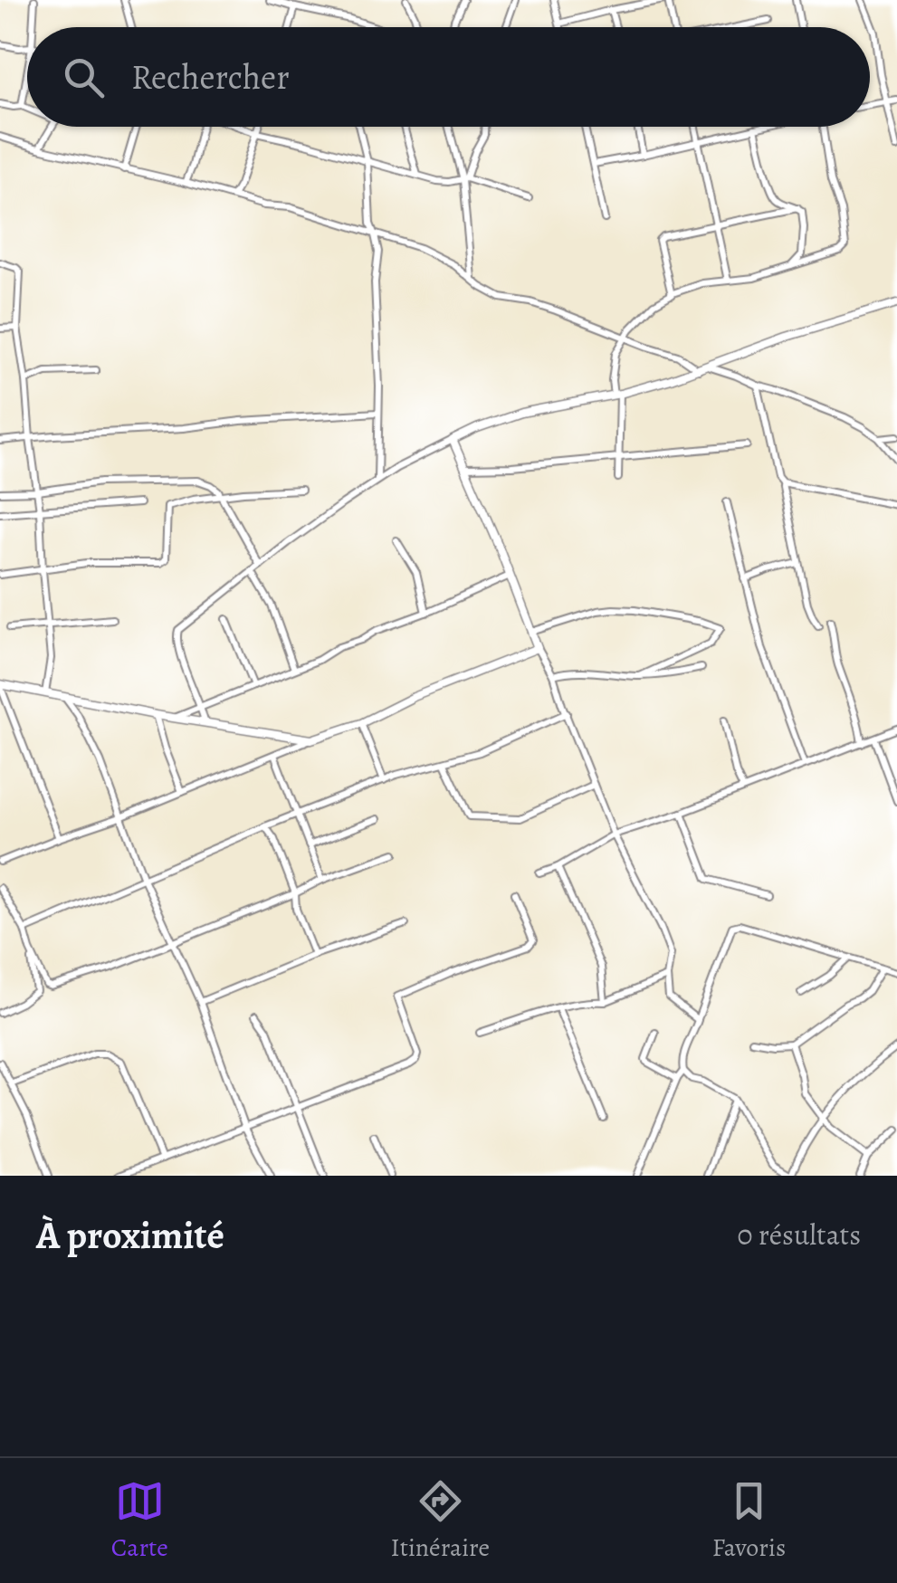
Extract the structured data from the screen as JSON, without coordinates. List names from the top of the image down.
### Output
{
  "page": {
    "search": "Rechercher",
    "heading": ["À proximité", "0 résultats"],
    "nav": ["Carte", "Itinéraire", "Favoris"]
  }
}
